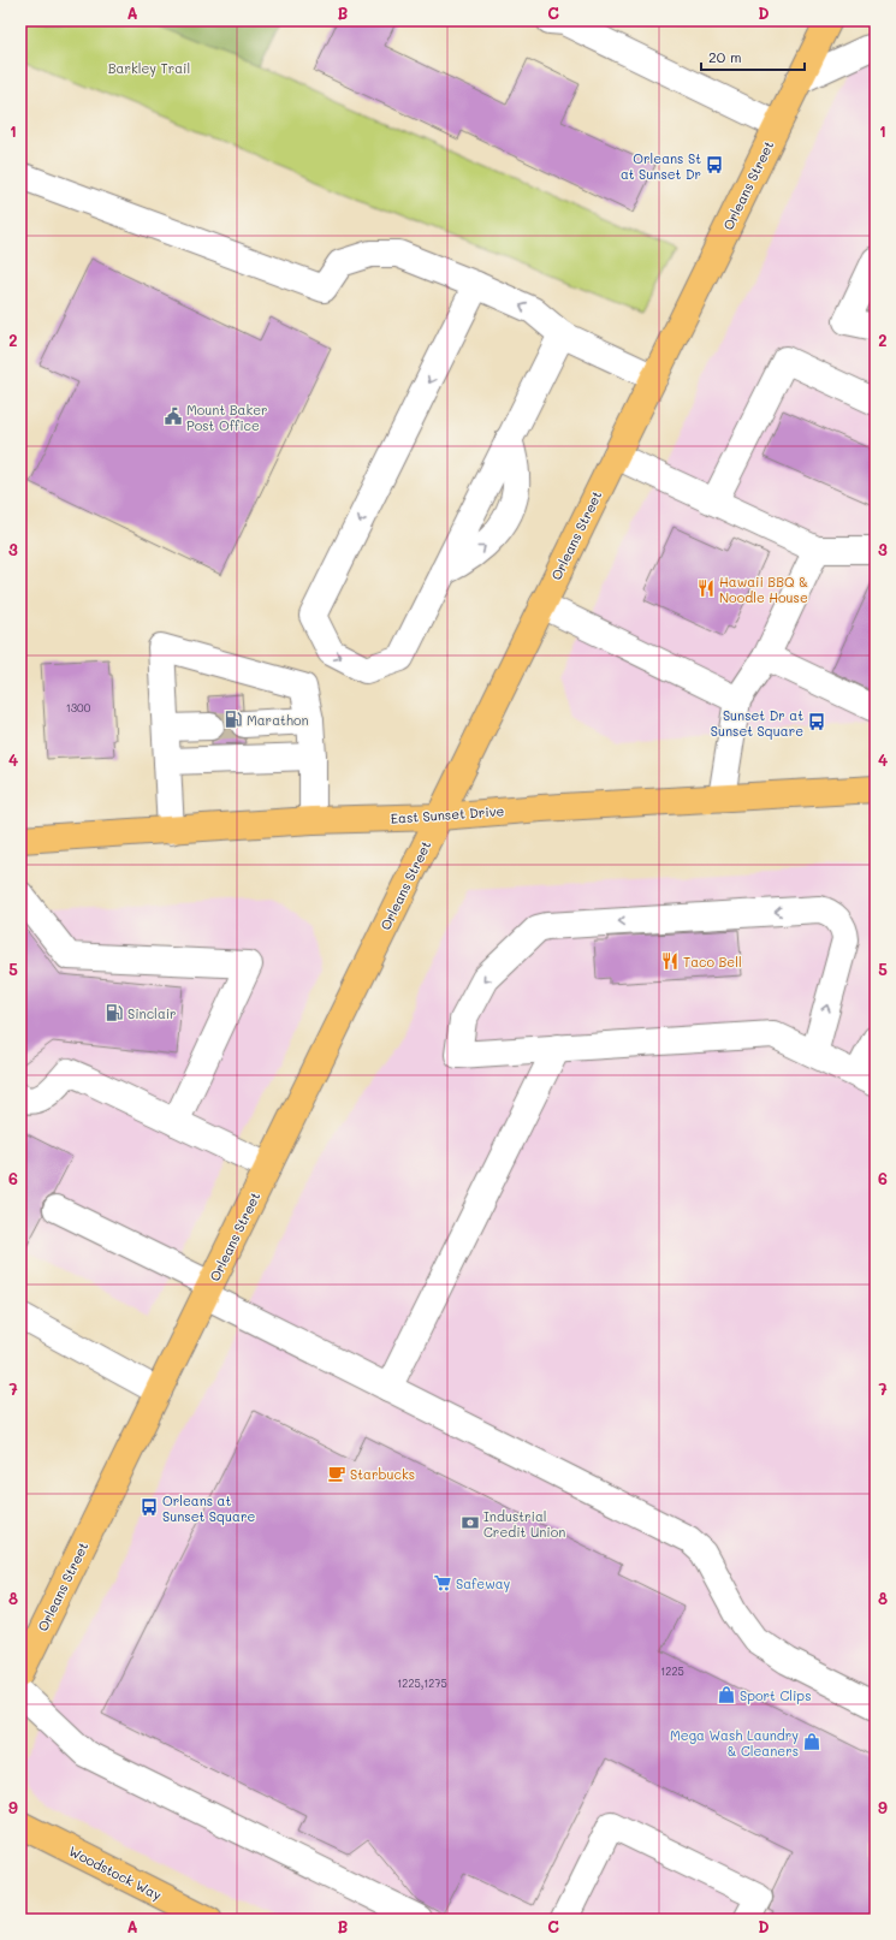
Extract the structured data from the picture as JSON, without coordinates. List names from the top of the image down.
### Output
{
  "streets": {
    "main road": ["Orleans Street", "East Sunset Drive", "Woodstock Way"]
  },
  "crossings": [
    ["Orleans Street", "East Sunset Drive"]
  ],
  "parks": ["Barkley Trail"],
  "places": {
    "bus stop": ["Orleans St at Sunset Dr", "Sunset Dr at Sunset Square", "Orleans at Sunset Square"],
    "public building": ["Mount Baker Post Office"],
    "restaurant": ["Hawaii BBQ & Noodle House", "Taco Bell"],
    "fuel station": ["Marathon", "Sinclair"],
    "cafe": ["Starbucks"],
    "bank": ["Industrial Credit Union"],
    "supermarket": ["Safeway"],
    "shop": ["Sport Clips", "Mega Wash Laundry & Cleaners"]
  },
  "house_numbers": ["1300", "1225", "1225,1275"],
  "scale_bar": "20 m",
  "grid": {
    "columns": [
      "A",
      "B",
      "C",
      "D"
    ],
    "rows": [
      "1",
      "2",
      "3",
      "4",
      "5",
      "6",
      "7",
      "8",
      "9"
    ]
  }
}
